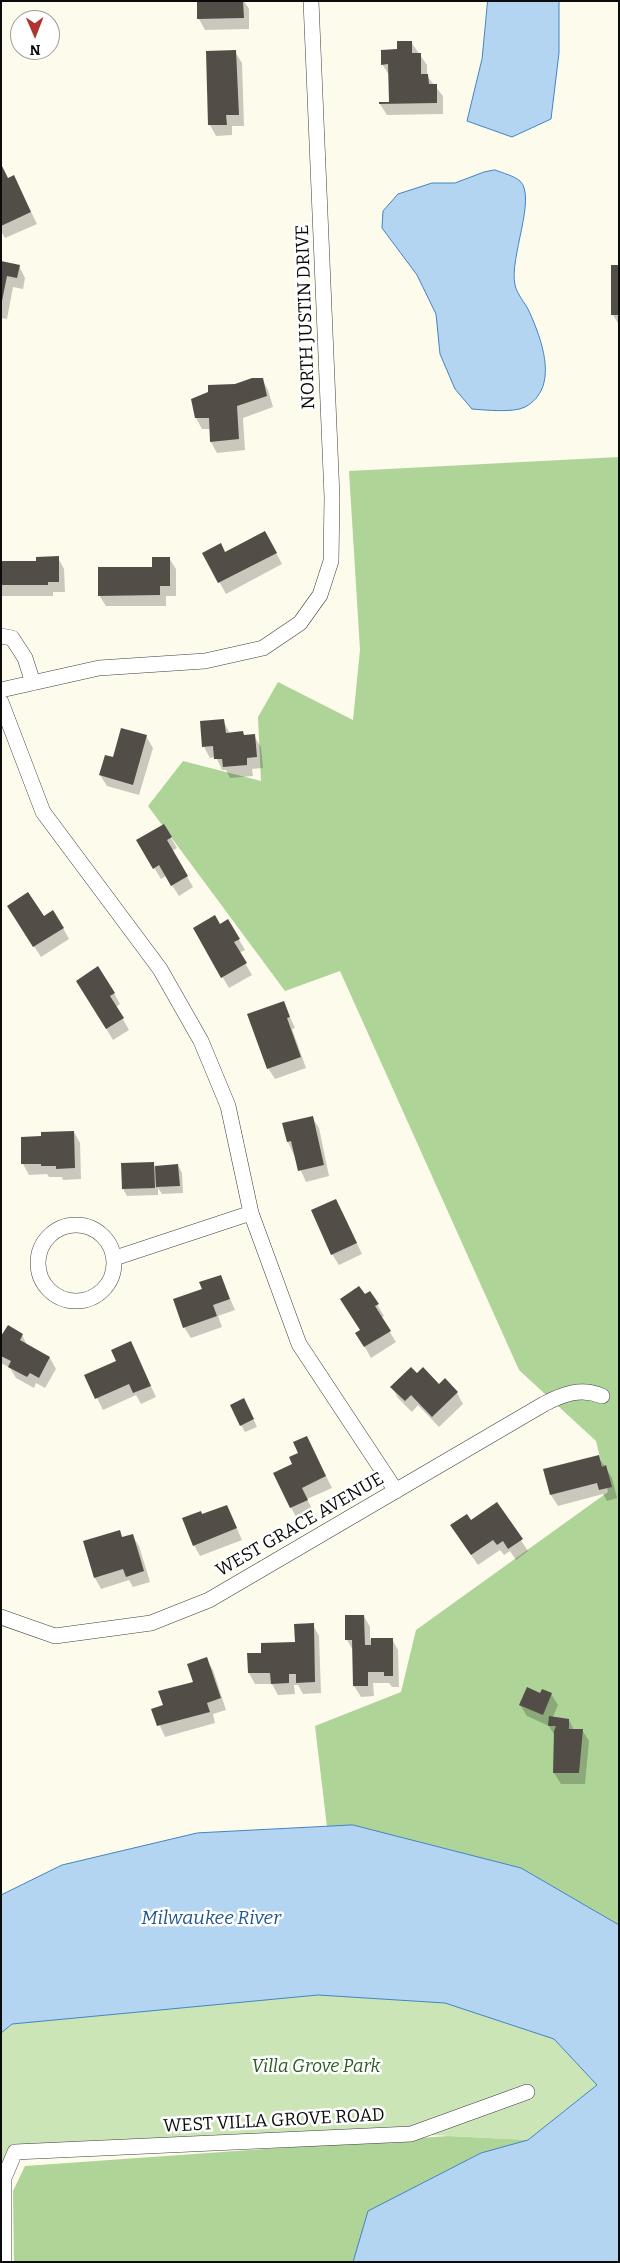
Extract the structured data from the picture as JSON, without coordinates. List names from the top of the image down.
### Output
{
  "streets": {
    "street": ["NORTH JUSTIN DRIVE", "WEST GRACE AVENUE", "WEST VILLA GROVE ROAD"]
  },
  "water": ["Milwaukee River"],
  "parks": ["Villa Grove Park"],
  "north": "bottom"
}
